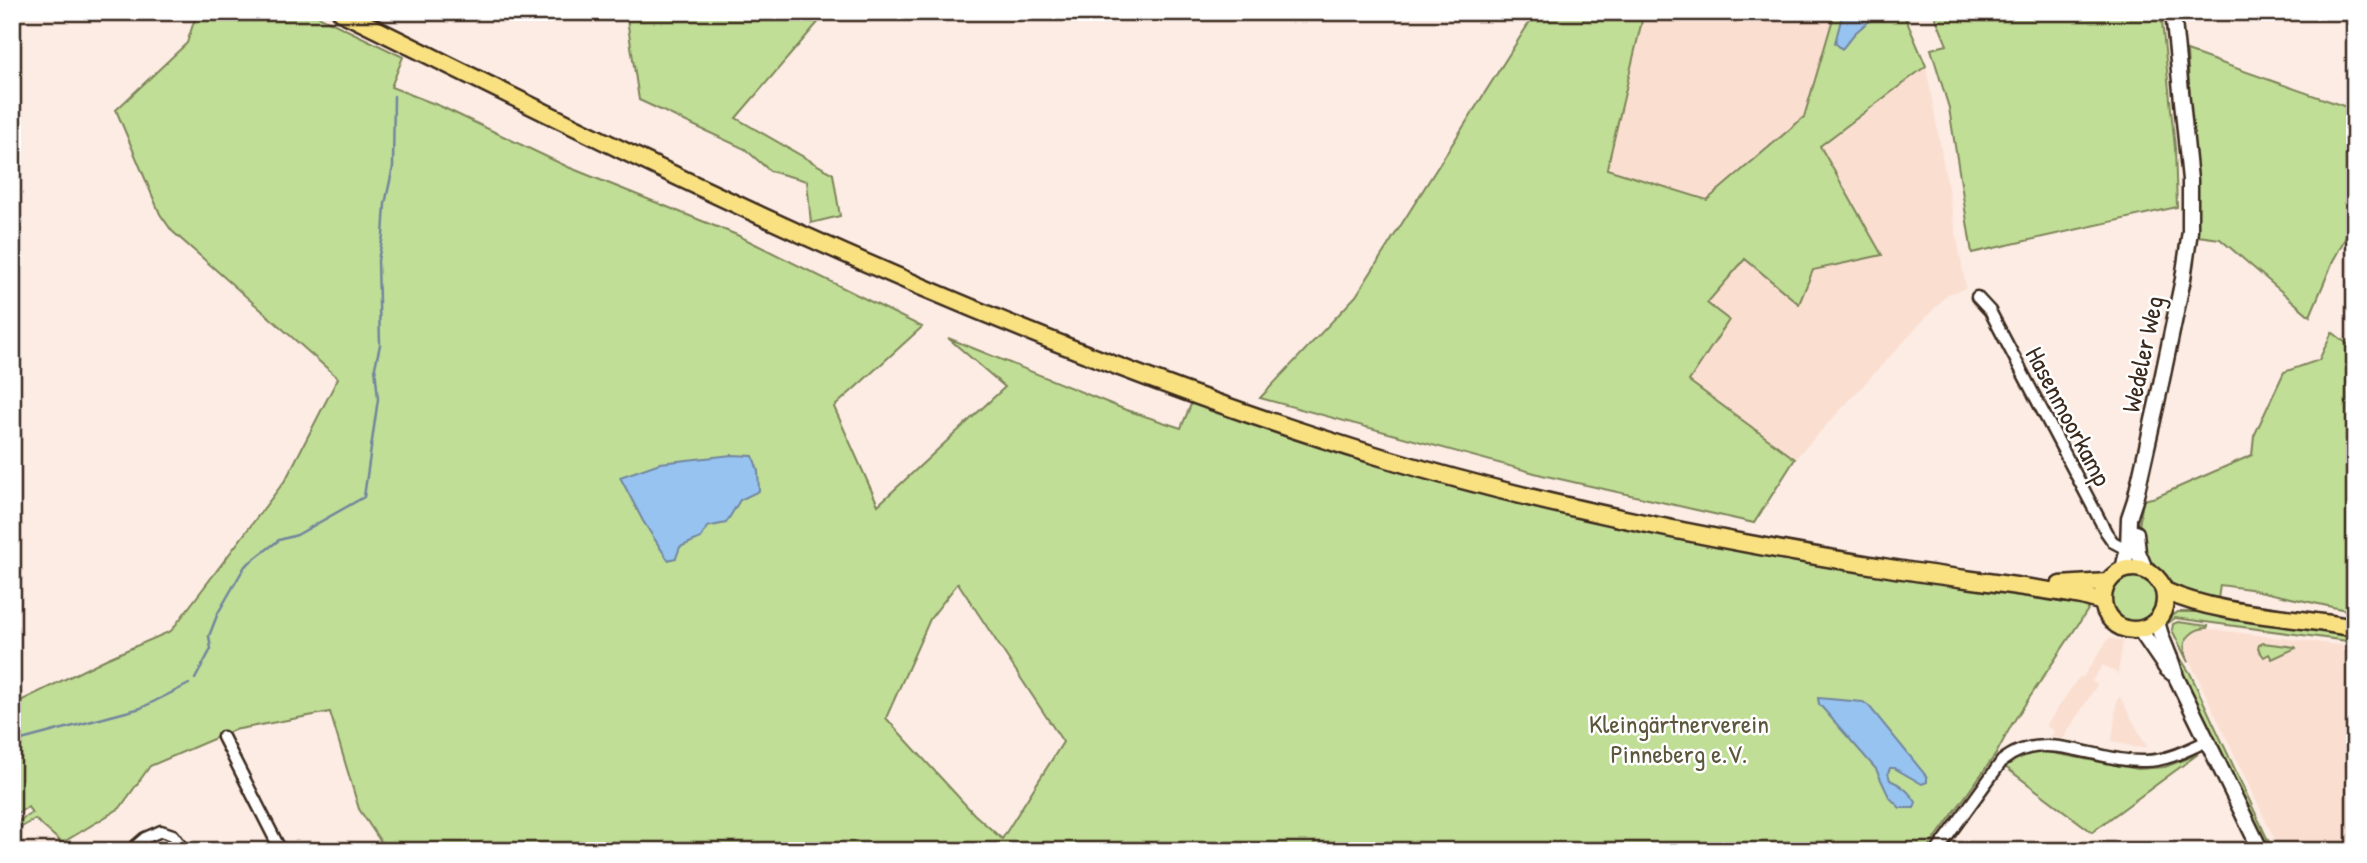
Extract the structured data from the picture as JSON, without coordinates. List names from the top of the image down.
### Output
{
  "streets": {
    "main road": ["Wedeler Weg"],
    "street": ["Hasenmoorkamp"]
  },
  "crossings": [
    ["Wedeler Weg", "Hasenmoorkamp"]
  ],
  "parks": ["Kleingärtnerverein Pinneberg e.V."]
}
